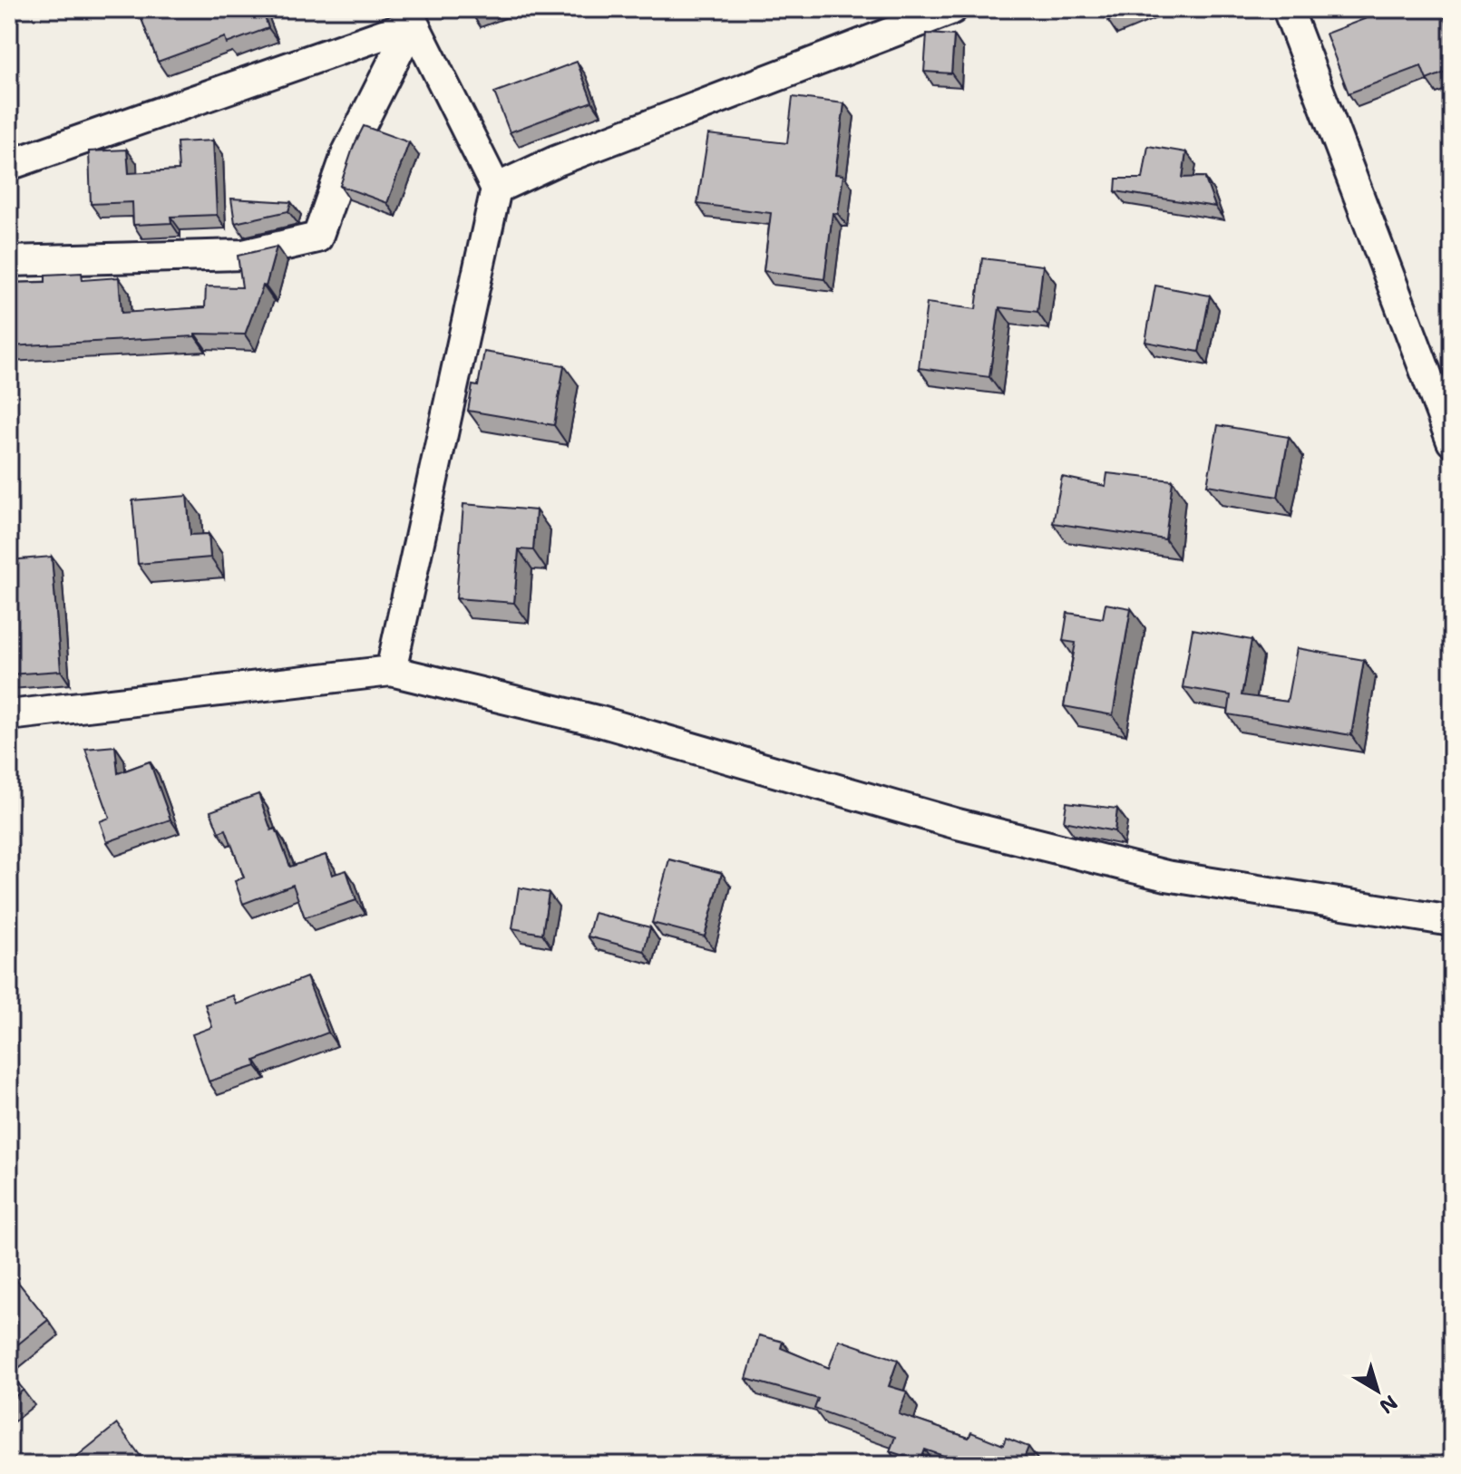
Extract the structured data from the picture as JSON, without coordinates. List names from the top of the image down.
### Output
{
  "north": "bottom right"
}
